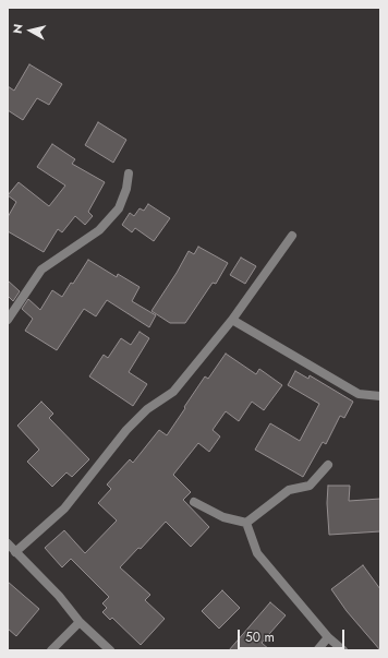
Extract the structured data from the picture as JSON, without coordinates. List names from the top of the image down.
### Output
{
  "scale_bar": "50 m",
  "north": "left"
}
